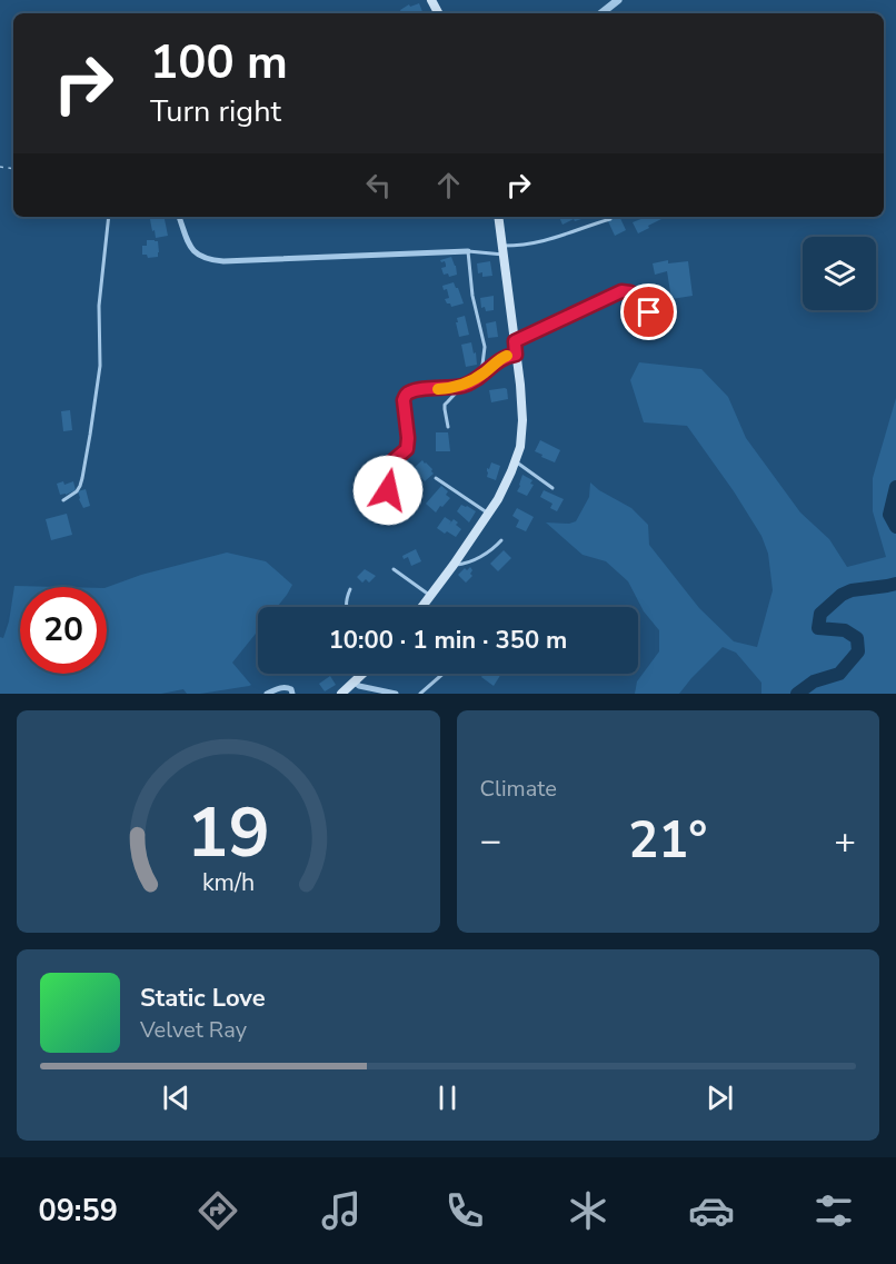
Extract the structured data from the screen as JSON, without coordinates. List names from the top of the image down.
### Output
{
  "page": {
    "turn": ["100 m", "Turn right"],
    "limit": "20",
    "trip": "10:00 · 1 min · 350 m",
    "tile": "Climate",
    "heat": ["−", "21°", "+"],
    "song": ["Static Love", "Velvet Ray"],
    "tabs": "09:59",
    "gauge": ["19", "km/h"]
  }
}
